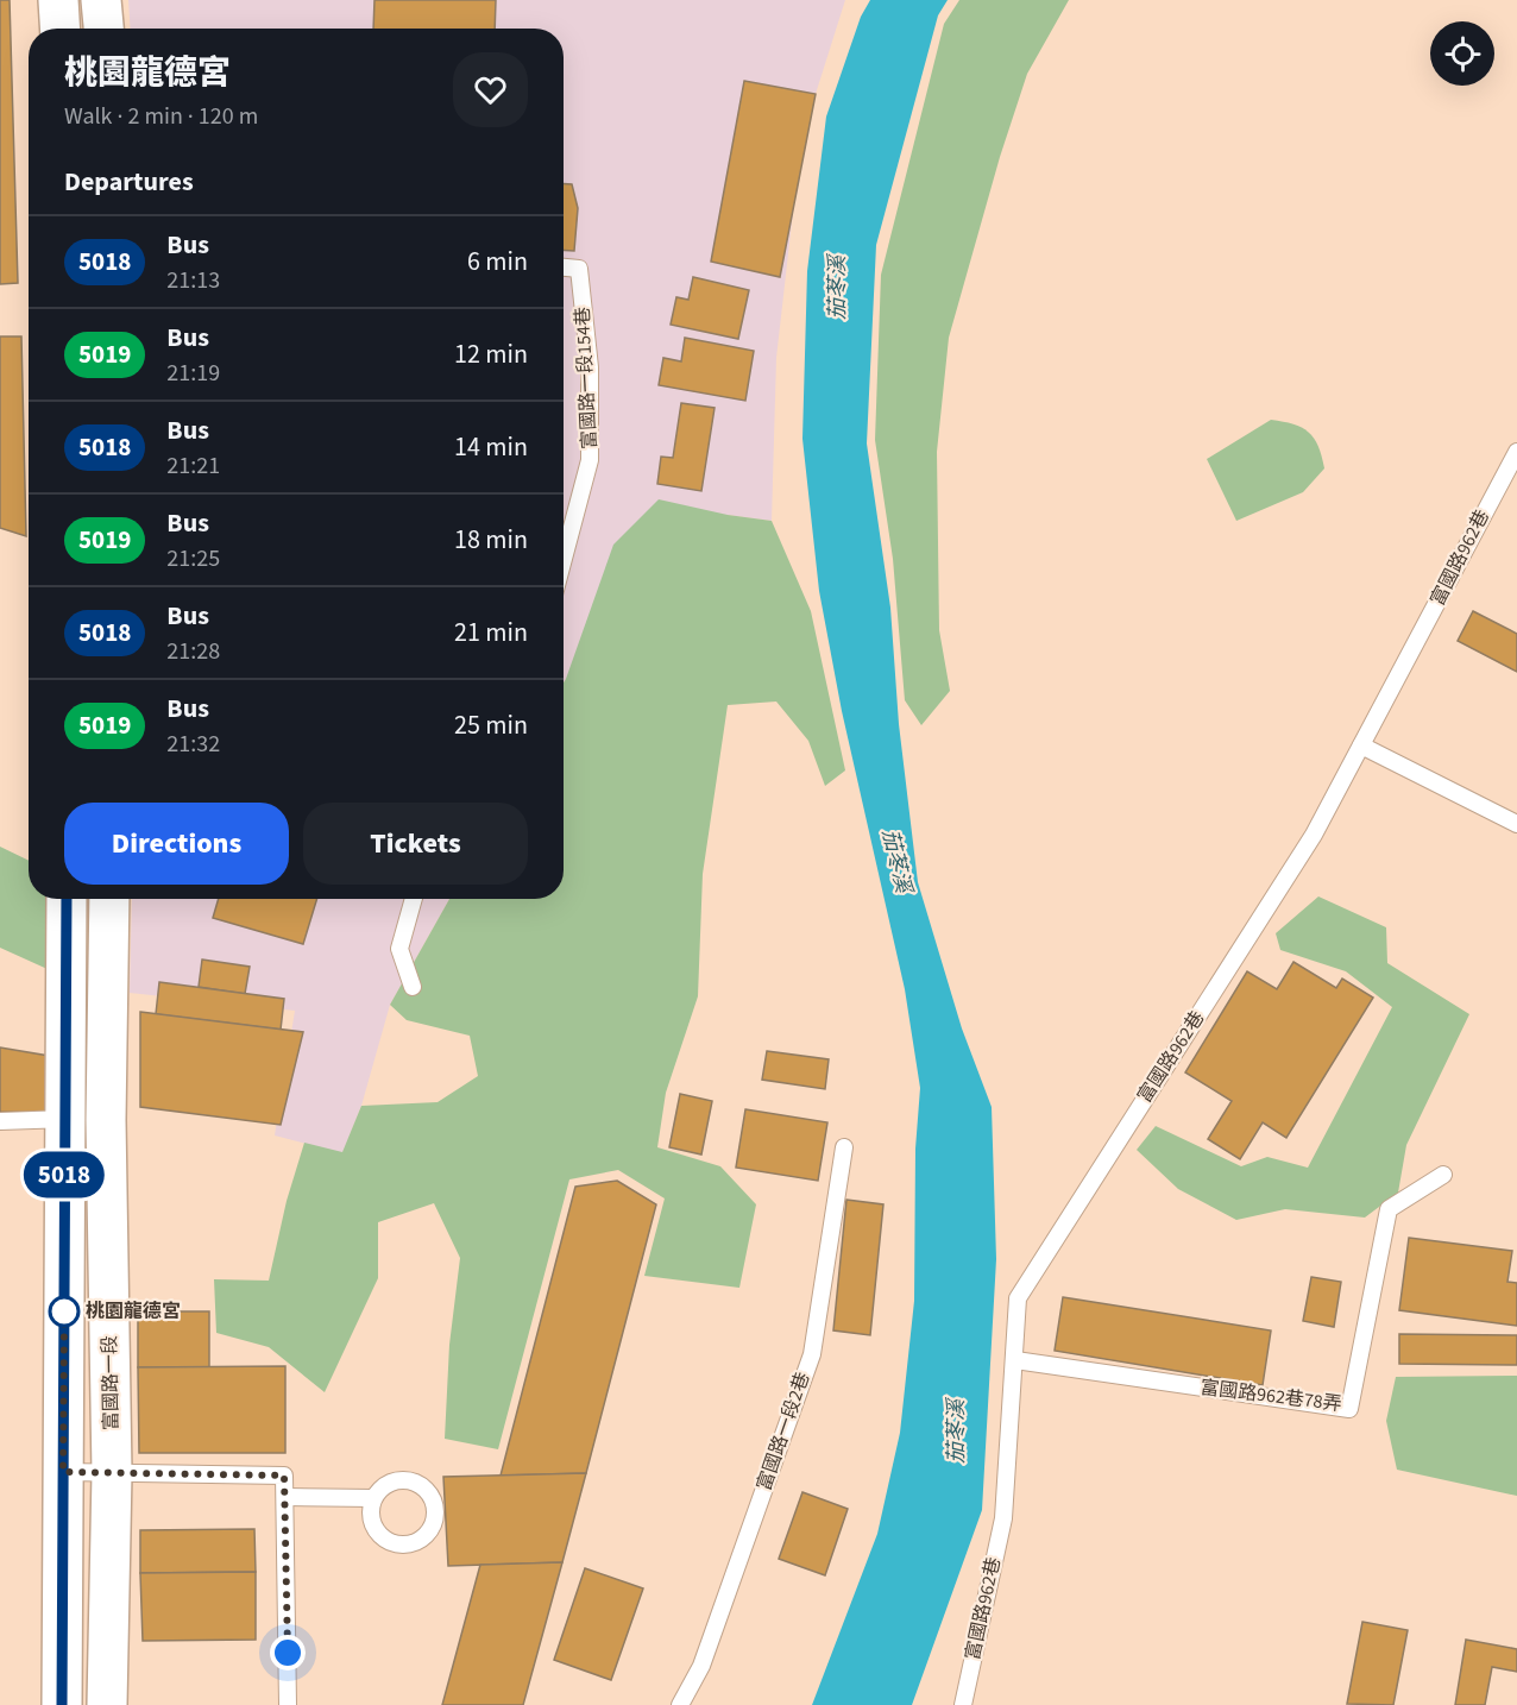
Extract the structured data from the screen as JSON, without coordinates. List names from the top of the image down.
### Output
{
  "streets": {
    "street": ["富國路一段"],
    "lane": [
      "富國路一段154巷",
      "富國路962巷",
      "富國路962巷78弄",
      "富國路一段2巷"
    ]
  },
  "crossings": [
    ["富國路962巷", "富國路962巷78弄"]
  ],
  "water": ["茄苳溪"],
  "places": ["桃園龍德宮"],
  "lines": ["bus line 5018"],
  "page": {
    "on_map": "5018",
    "heading": [
      ["桃園龍德宮", "Walk · 2 min · 120 m"],
      "Departures"
    ],
    "list": [
      {
        "mark": "5018",
        "name": "Bus",
        "note": "21:13",
        "value": "6 min"
      },
      {
        "mark": "5019",
        "name": "Bus",
        "note": "21:19",
        "value": "12 min"
      },
      {
        "mark": "5018",
        "name": "Bus",
        "note": "21:21",
        "value": "14 min"
      },
      {
        "mark": "5019",
        "name": "Bus",
        "note": "21:25",
        "value": "18 min"
      },
      {
        "mark": "5018",
        "name": "Bus",
        "note": "21:28",
        "value": "21 min"
      },
      {
        "mark": "5019",
        "name": "Bus",
        "note": "21:32",
        "value": "25 min"
      }
    ],
    "buttons": ["Directions", "Tickets"]
  }
}
